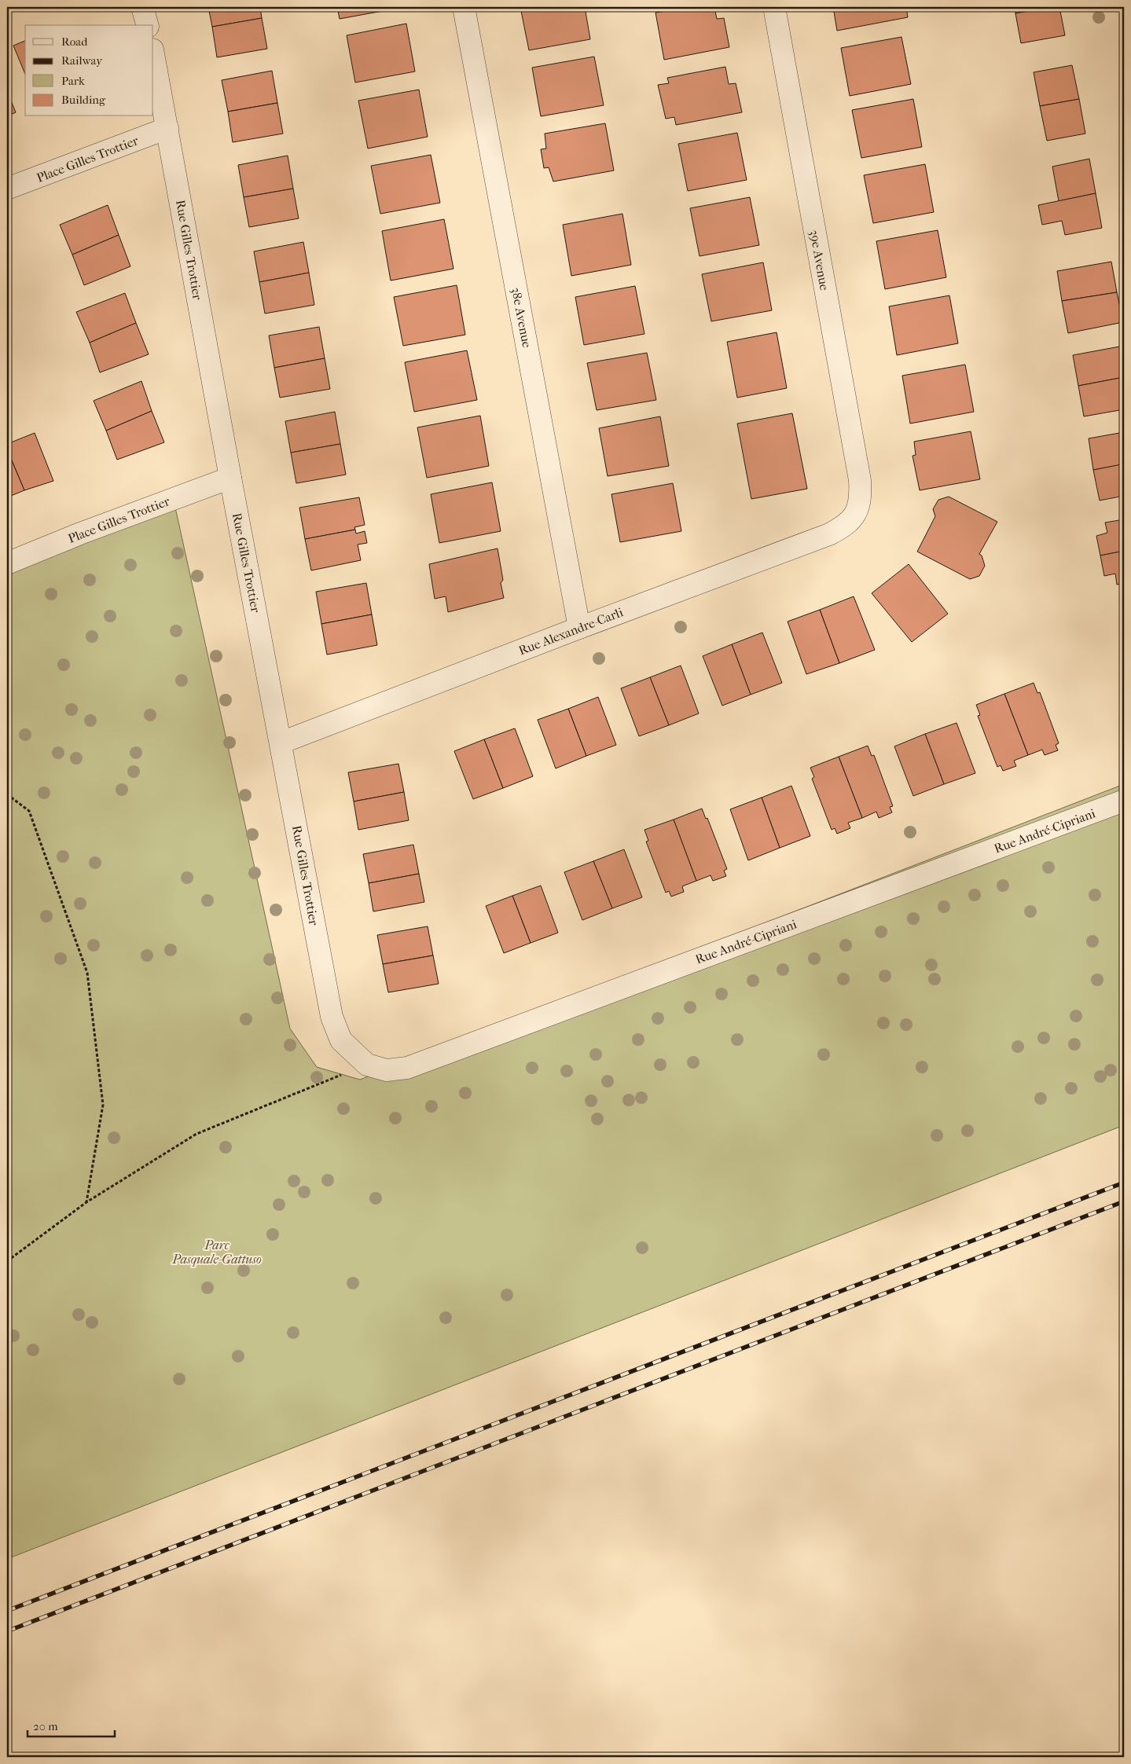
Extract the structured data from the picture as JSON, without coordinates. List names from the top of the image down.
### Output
{
  "streets": {
    "street": [
      "Place Gilles Trottier",
      "Rue Gilles Trottier",
      "39e Avenue",
      "38e Avenue",
      "Rue Alexandre-Carli",
      "Rue André-Cipriani"
    ]
  },
  "crossings": [
    ["Place Gilles Trottier", "Rue Gilles Trottier"],
    ["Rue Gilles Trottier", "Rue Alexandre-Carli"],
    ["Rue Gilles Trottier", "Rue André-Cipriani"],
    ["39e Avenue", "Rue Alexandre-Carli"],
    ["38e Avenue", "Rue Alexandre-Carli"]
  ],
  "parks": ["Parc Pasquale-Gattuso"],
  "legend": [
    "Road",
    "Railway",
    "Park",
    "Building"
  ],
  "scale_bar": "20 m"
}
